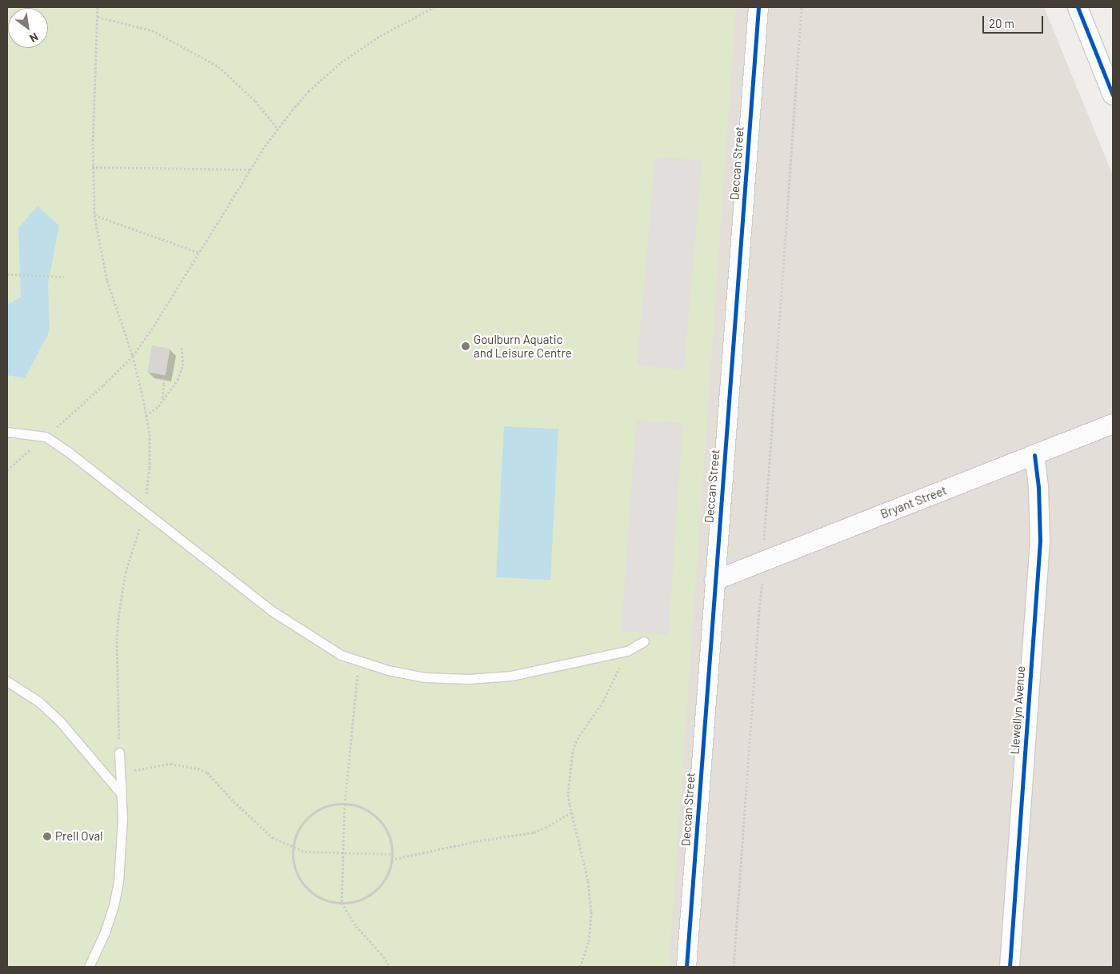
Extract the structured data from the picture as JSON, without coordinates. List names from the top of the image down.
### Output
{
  "streets": {
    "street": ["Deccan Street", "Bryant Street", "Llewellyn Avenue"]
  },
  "crossings": [
    ["Deccan Street", "Bryant Street"],
    ["Bryant Street", "Llewellyn Avenue"]
  ],
  "places": ["Goulburn Aquatic and Leisure Centre", "Prell Oval"],
  "scale_bar": "20 m",
  "north": "bottom right"
}
